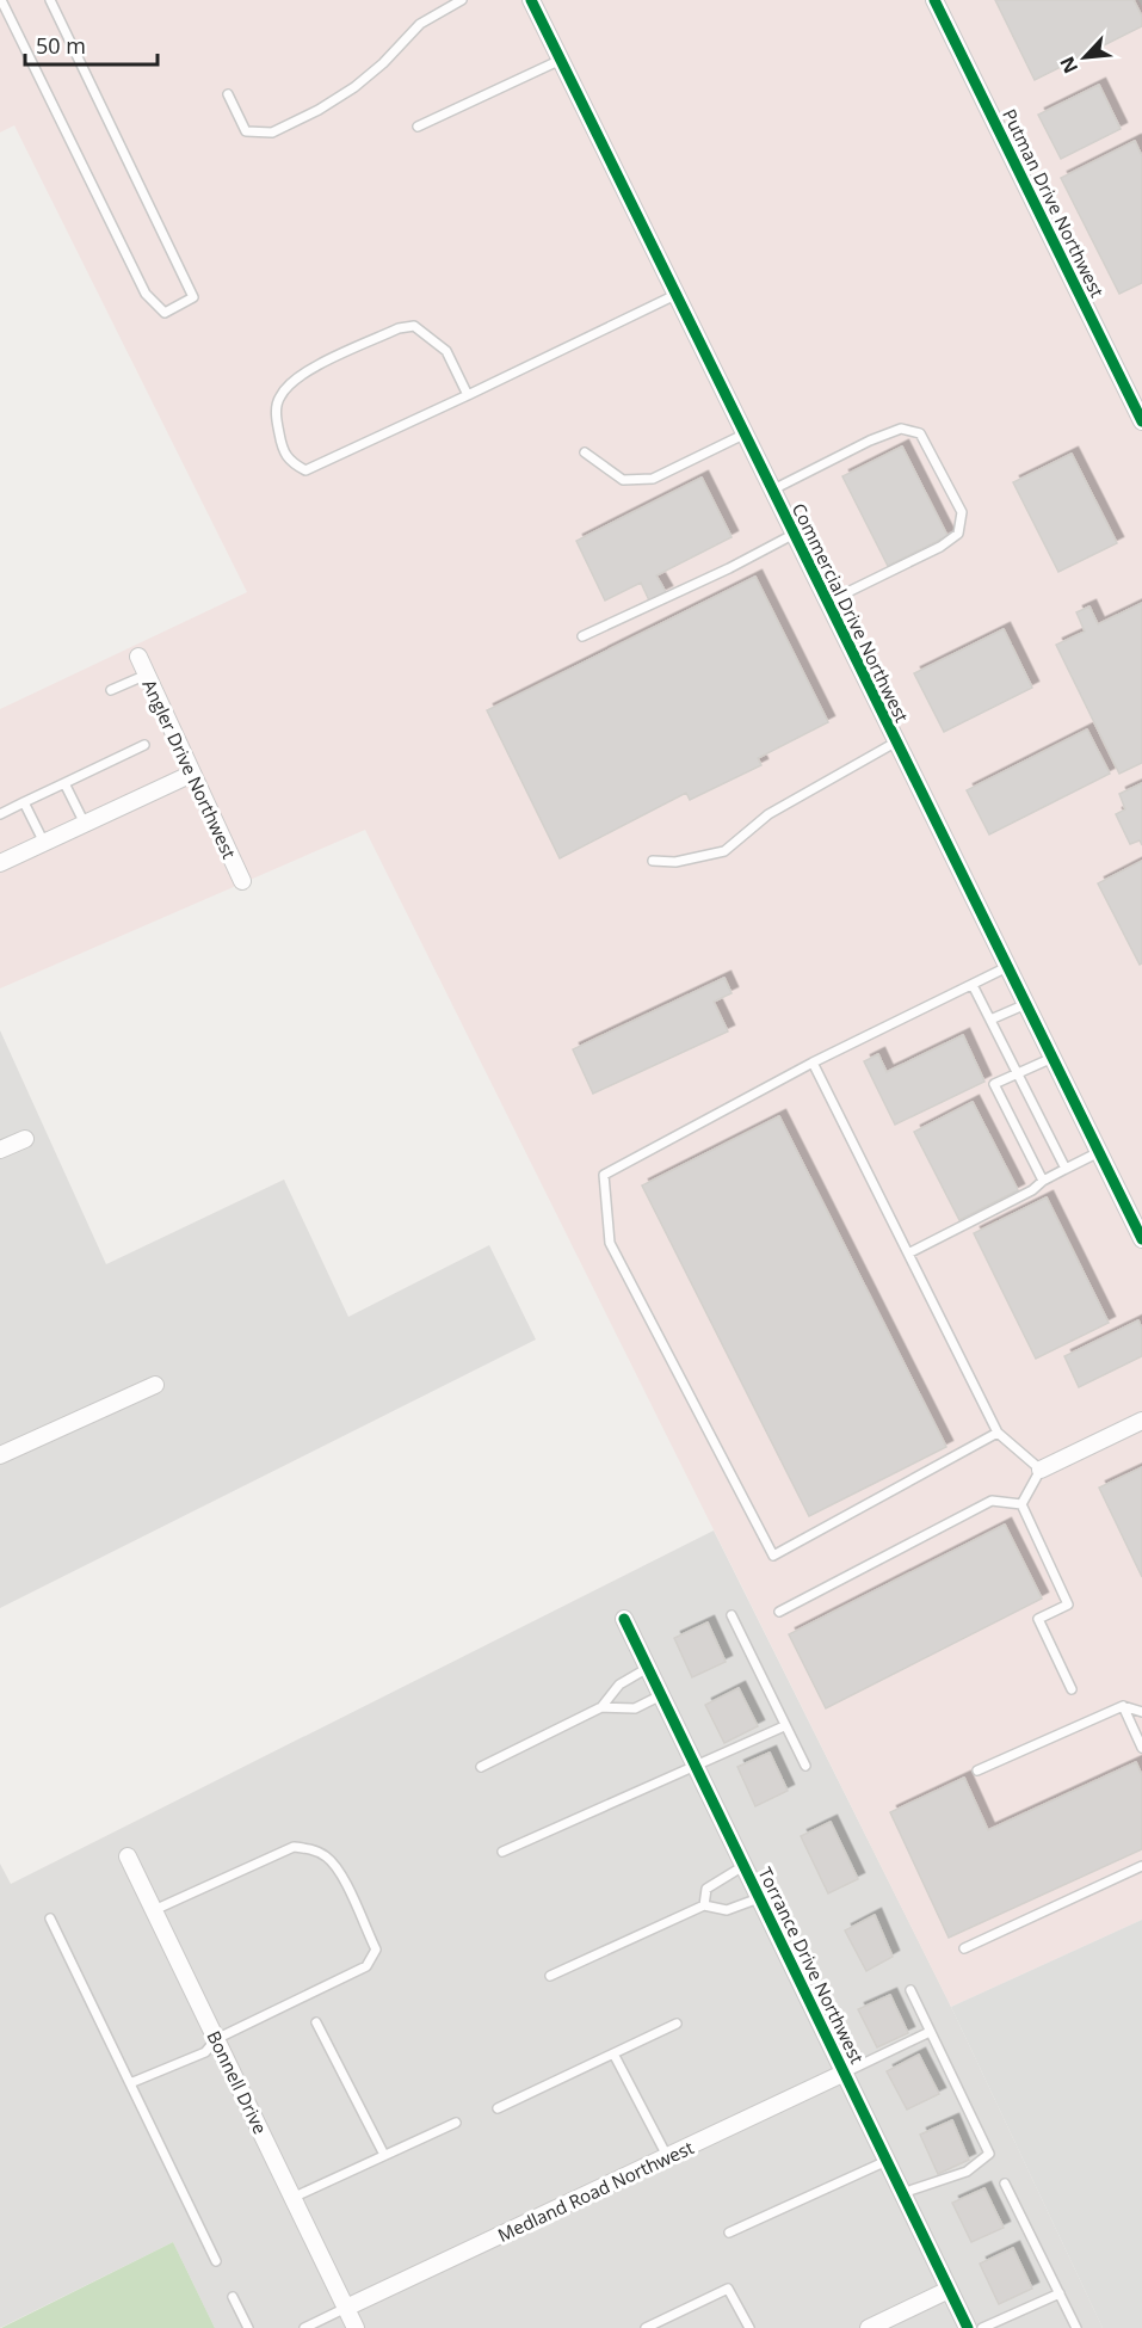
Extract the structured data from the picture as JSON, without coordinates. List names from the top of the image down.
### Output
{
  "streets": {
    "street": [
      "Putman Drive Northwest",
      "Commercial Drive Northwest",
      "Angler Drive Northwest",
      "Torrance Drive Northwest",
      "Bonnell Drive",
      "Medland Road Northwest"
    ]
  },
  "crossings": [
    ["Torrance Drive Northwest", "Medland Road Northwest"],
    ["Bonnell Drive", "Medland Road Northwest"]
  ],
  "scale_bar": "50 m",
  "north": "bottom left"
}
